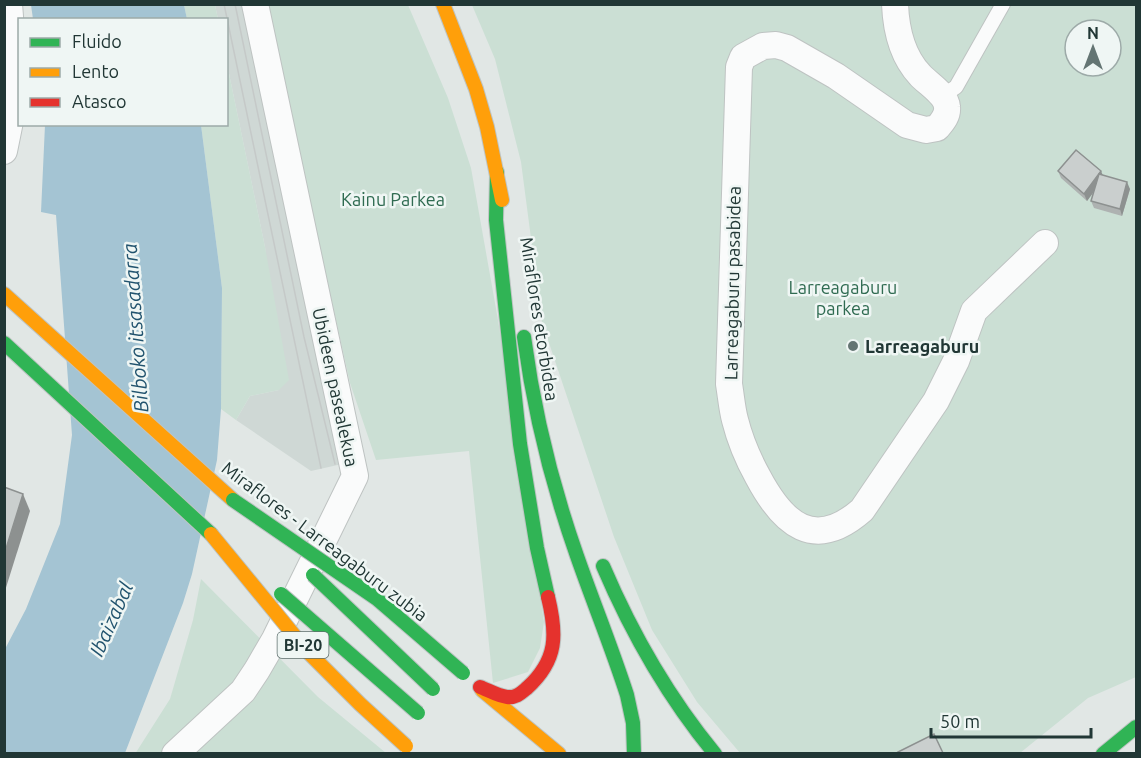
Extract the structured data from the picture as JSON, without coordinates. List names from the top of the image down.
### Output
{
  "streets": {
    "main road": ["Miraflores etorbidea", "Miraflores - Larreagaburu zubia", "BI-20"],
    "street": ["Larreagaburu pasabidea", "Ubideen pasealekua"]
  },
  "water": ["Bilboko itsasadarra", "Ibaizabal"],
  "parks": ["Kainu Parkea", "Larreagaburu parkea"],
  "places": ["Larreagaburu"],
  "legend": ["Fluido", "Lento", "Atasco"],
  "scale_bar": "50 m",
  "north": "top"
}
